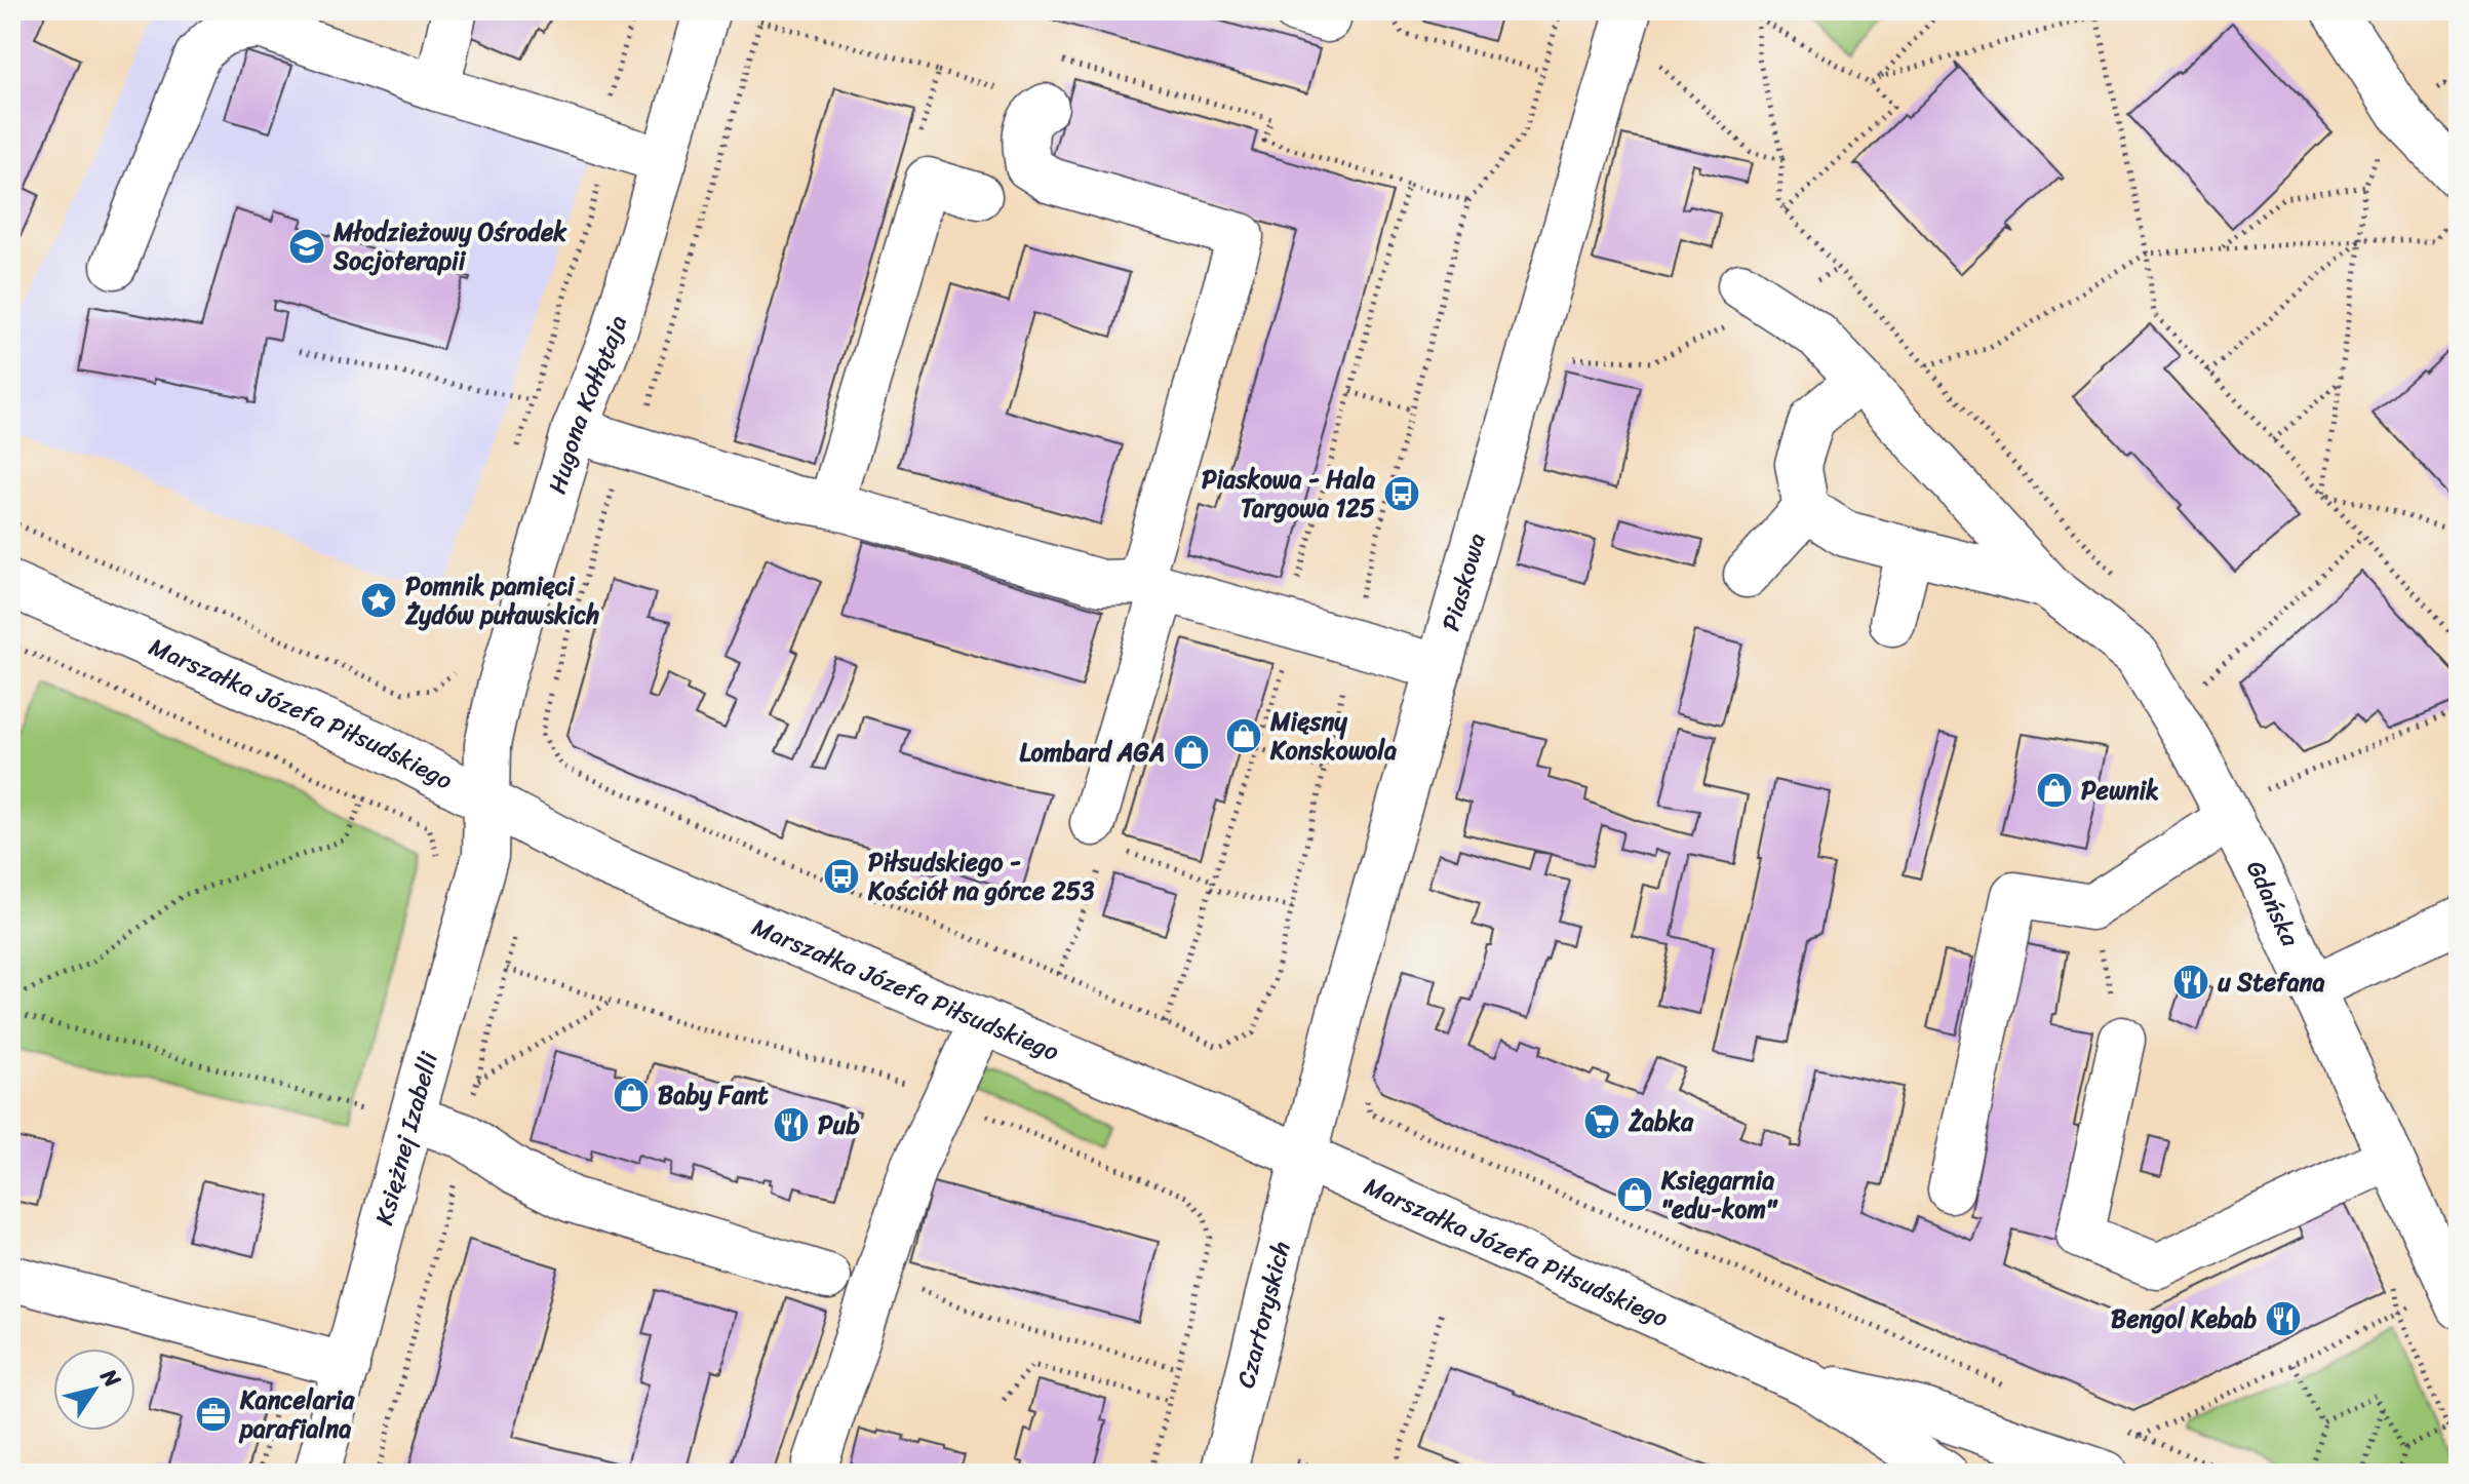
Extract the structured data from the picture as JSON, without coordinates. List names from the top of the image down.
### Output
{
  "streets": {
    "main road": [
      "Hugona Kołłątaja",
      "Piaskowa",
      "Marszałka Józefa Piłsudskiego",
      "Gdańska",
      "Księżnej Izabelli",
      "Czartoryskich"
    ]
  },
  "crossings": [
    ["Hugona Kołłątaja", "Marszałka Józefa Piłsudskiego"],
    ["Hugona Kołłątaja", "Księżnej Izabelli"],
    ["Piaskowa", "Marszałka Józefa Piłsudskiego"],
    ["Piaskowa", "Czartoryskich"],
    ["Marszałka Józefa Piłsudskiego", "Księżnej Izabelli"],
    ["Marszałka Józefa Piłsudskiego", "Czartoryskich"]
  ],
  "places": {
    "school or university": ["Młodzieżowy Ośrodek Socjoterapii"],
    "bus stop": ["Piaskowa - Hala Targowa 125", "Piłsudskiego - Kościół na górce 253"],
    "place": ["Pomnik pamięci Żydów puławskich"],
    "shop": [
      "Mięsny Konskowola",
      "Lombard AGA",
      "Pewnik",
      "Baby Fant",
      "Księgarnia \"edu-kom\""
    ],
    "restaurant": ["u Stefana", "Pub", "Bengol Kebab"],
    "supermarket": ["Żabka"],
    "office": ["Kancelaria parafialna"]
  },
  "north": "top right"
}
